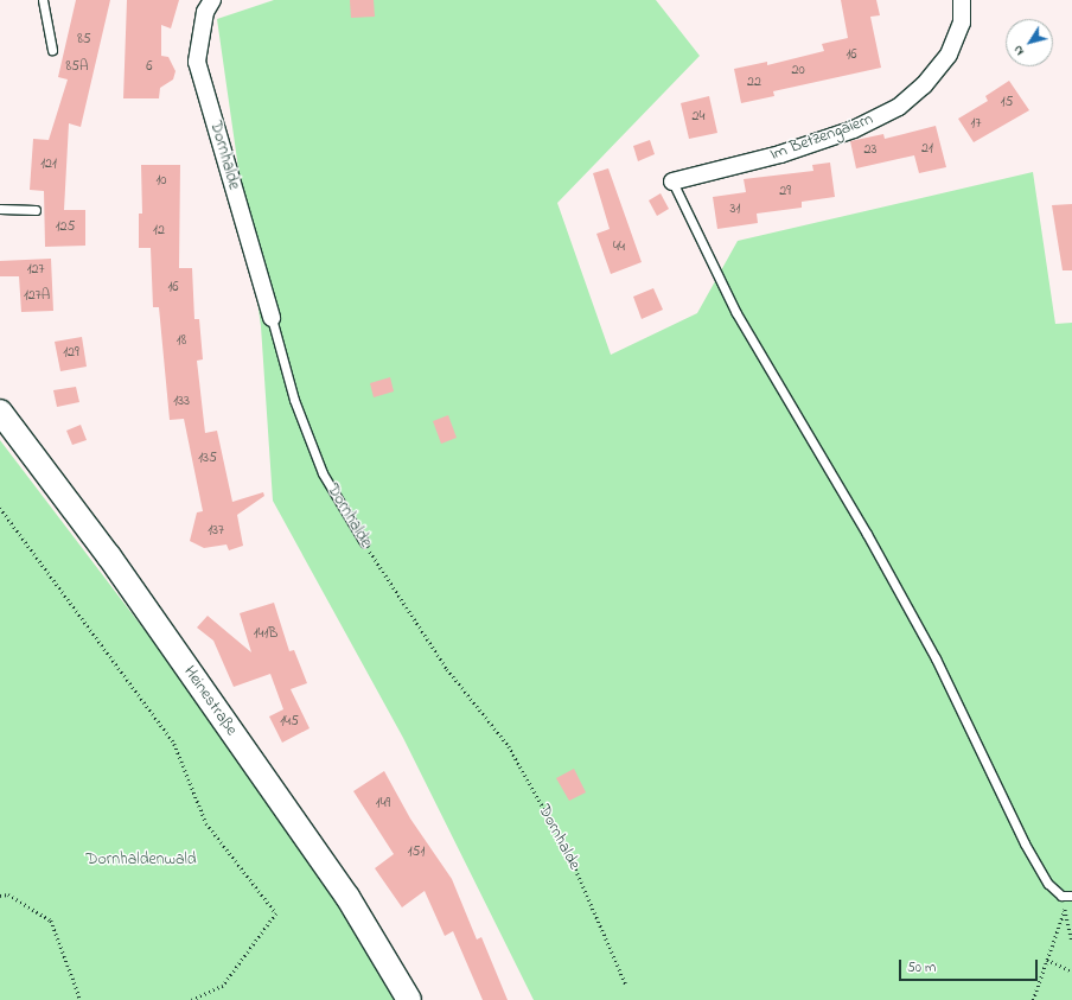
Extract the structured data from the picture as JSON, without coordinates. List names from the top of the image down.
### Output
{
  "streets": {
    "main road": ["Heinestraße"],
    "street": ["Im Betzengaiern", "Dornhalde"]
  },
  "parks": ["Dornhaldenwald"],
  "house_numbers": [
    "85",
    "16",
    "85A",
    "6",
    "20",
    "22",
    "15",
    "24",
    "17",
    "21",
    "23",
    "121",
    "10",
    "29",
    "31",
    "125",
    "12",
    "44",
    "127",
    "16",
    "127A",
    "18",
    "129",
    "133",
    "135",
    "137",
    "141B",
    "145",
    "149",
    "151"
  ],
  "scale_bar": "50 m",
  "north": "bottom left"
}
